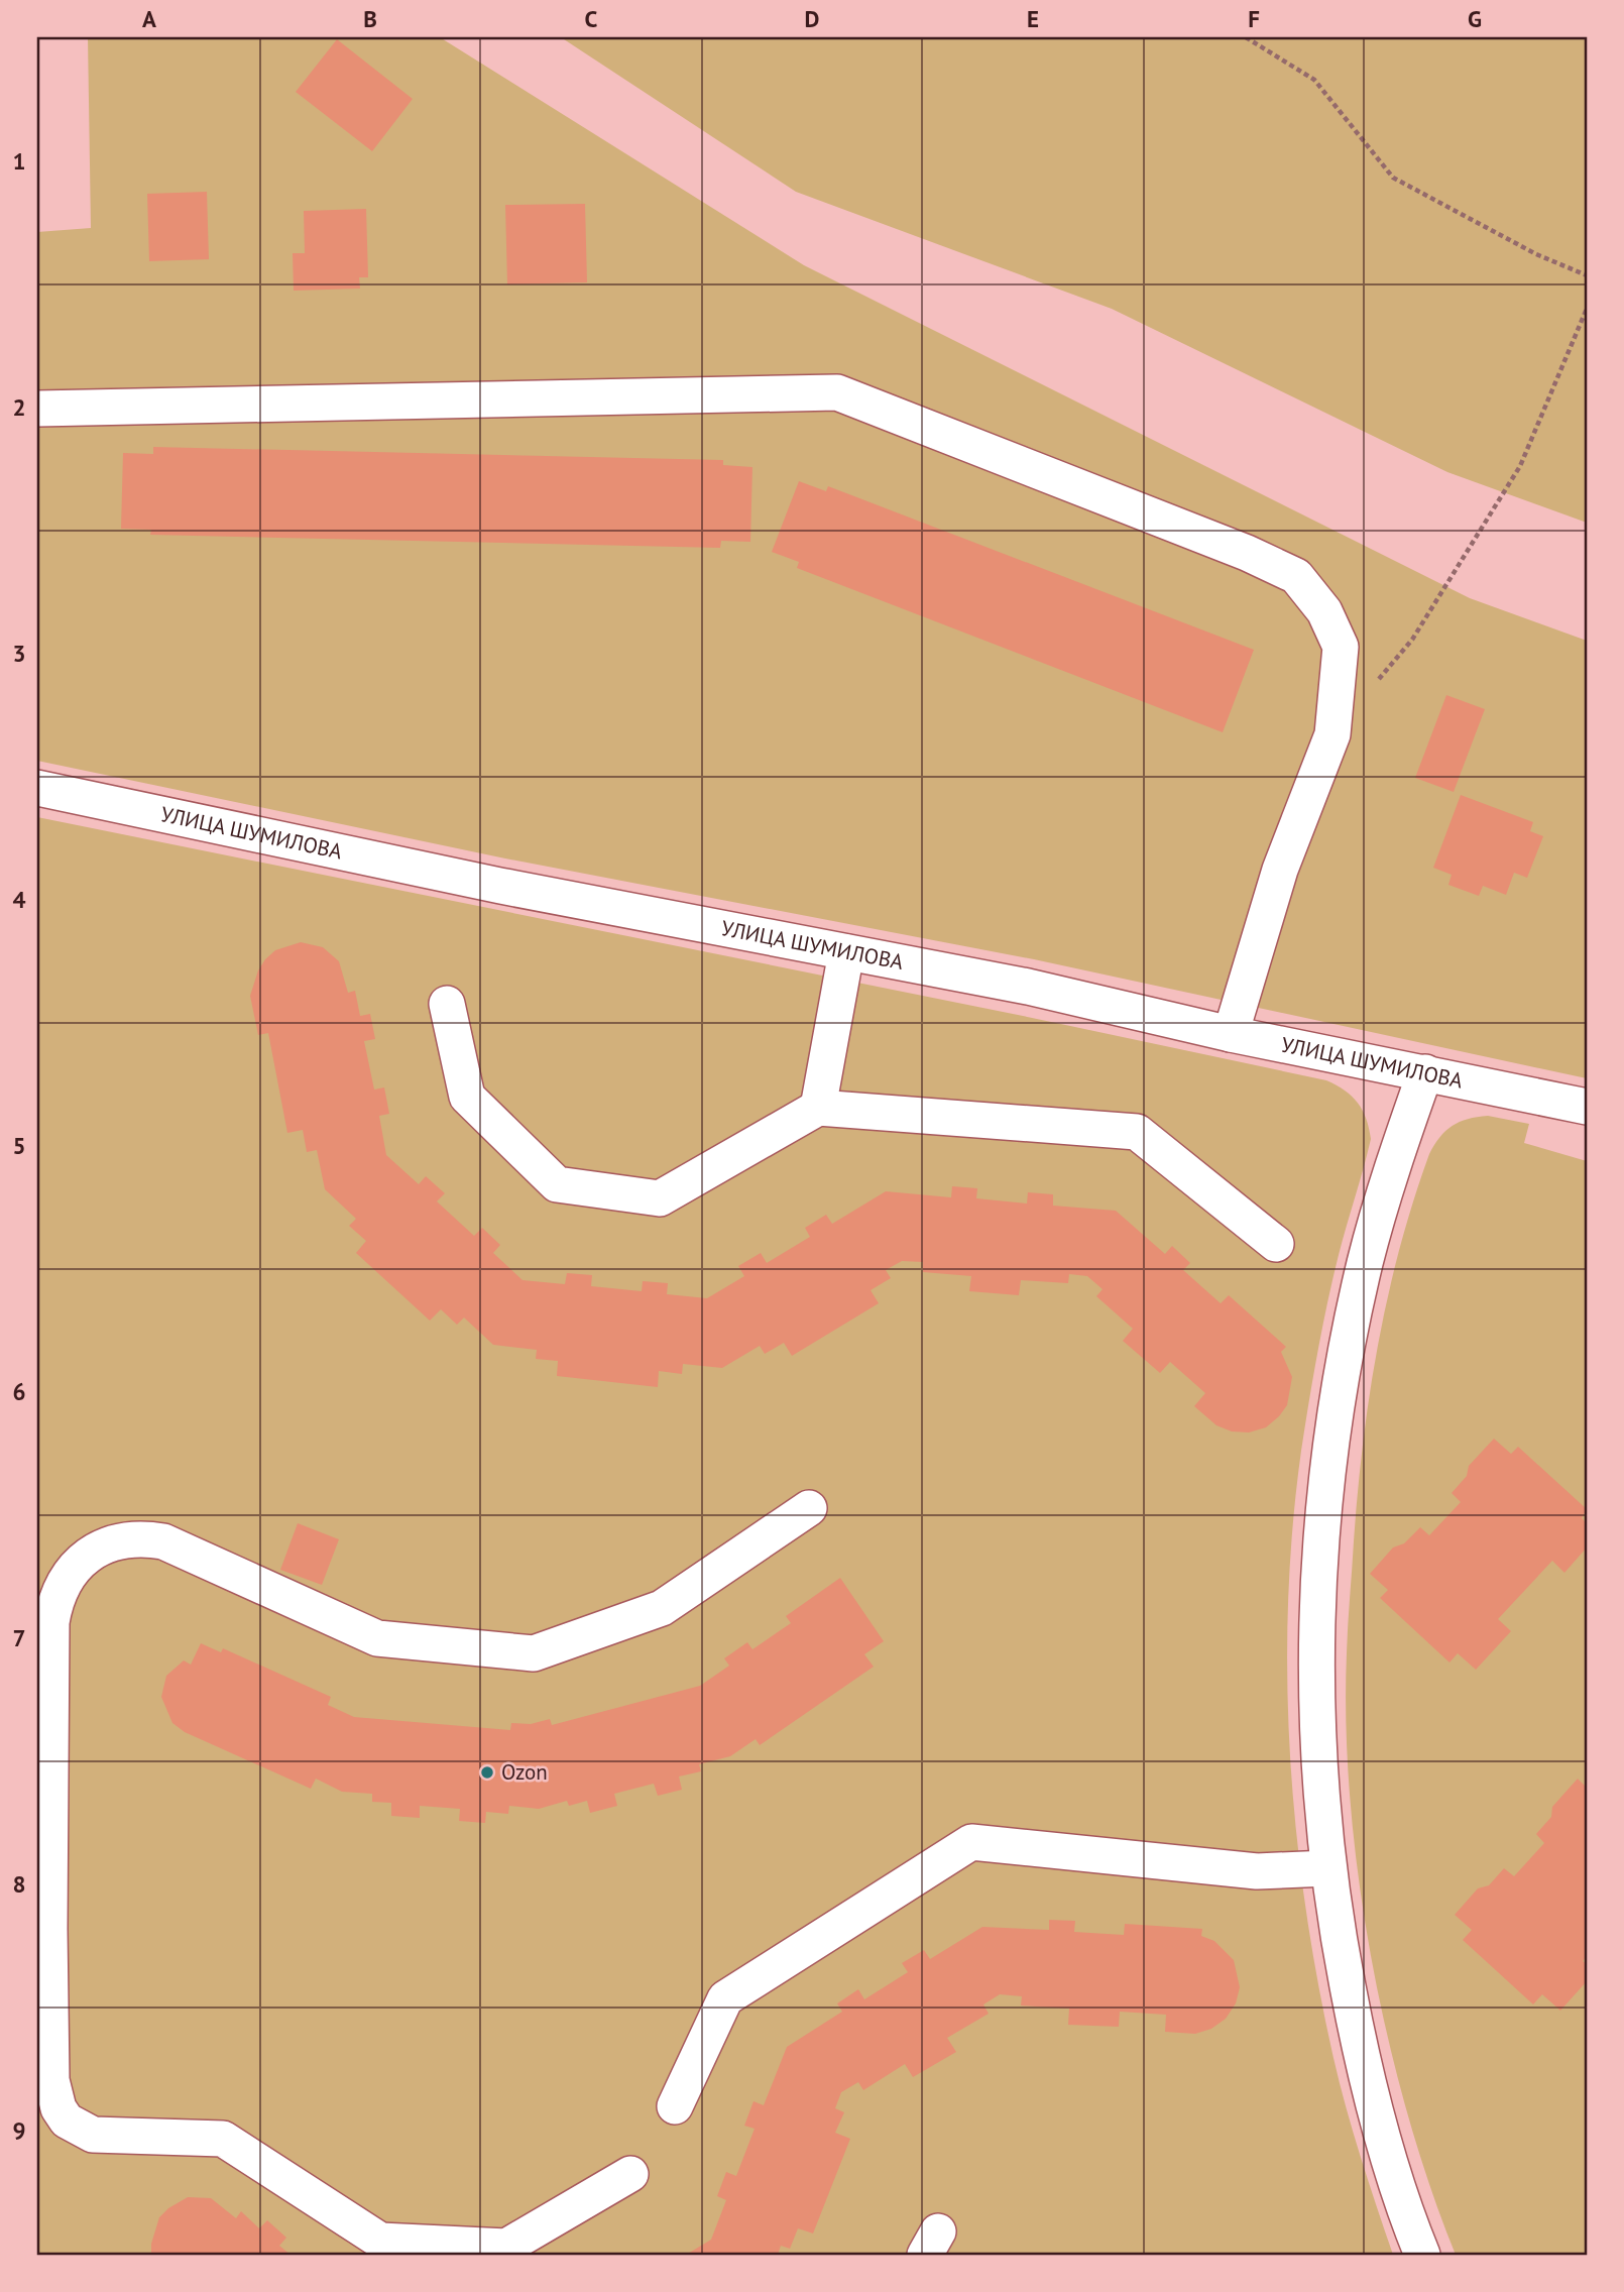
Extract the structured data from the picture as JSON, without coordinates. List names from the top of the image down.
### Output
{
  "streets": {
    "street": ["УЛИЦА ШУМИЛОВА"]
  },
  "places": ["Ozon"],
  "grid": {
    "columns": [
      "A",
      "B",
      "C",
      "D",
      "E",
      "F",
      "G"
    ],
    "rows": [
      "1",
      "2",
      "3",
      "4",
      "5",
      "6",
      "7",
      "8",
      "9"
    ]
  }
}
